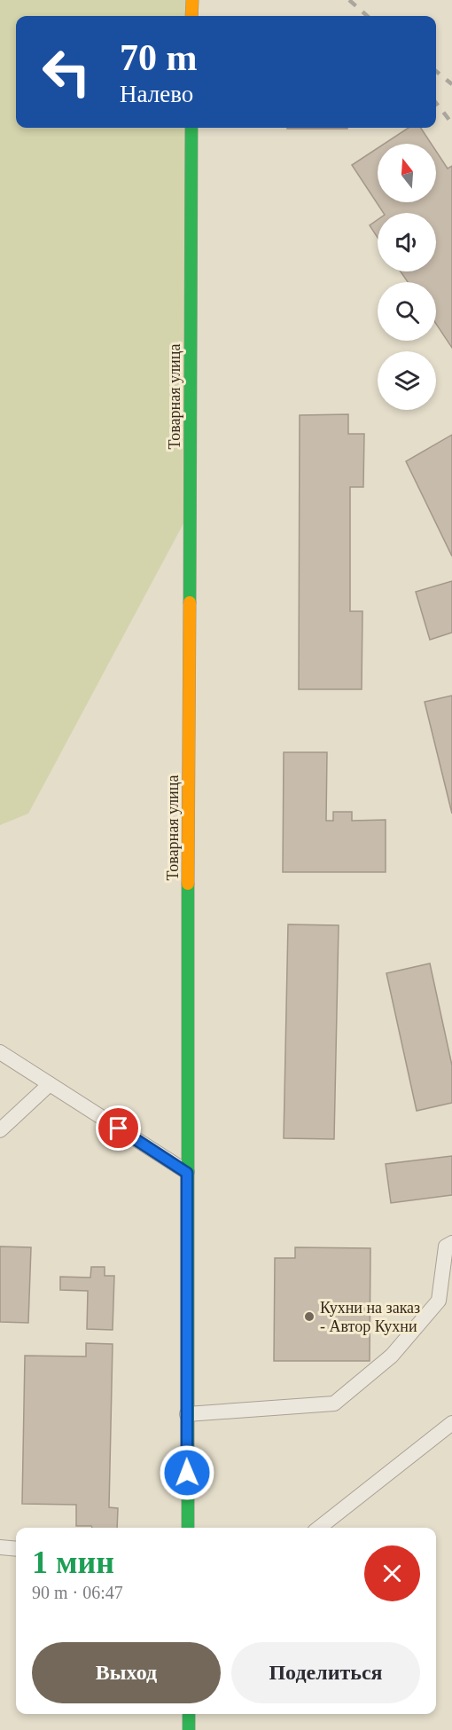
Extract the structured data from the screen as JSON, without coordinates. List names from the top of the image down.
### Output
{
  "streets": {
    "street": ["Товарная улица"]
  },
  "places": ["Кухни на заказ - Автор Кухни"],
  "north": "top",
  "page": {
    "turn": ["70 m", "Налево"],
    "heading": ["1 мин", "90 m · 06:47"],
    "buttons": ["Выход", "Поделиться"]
  }
}
